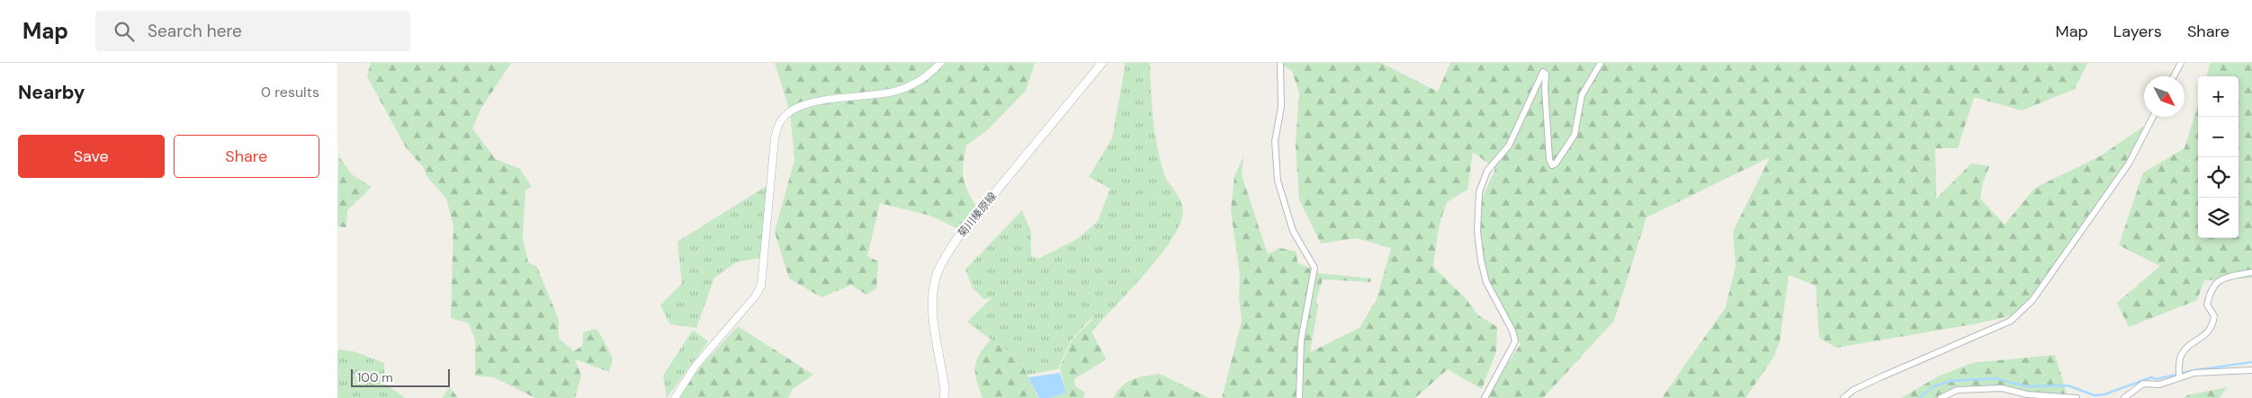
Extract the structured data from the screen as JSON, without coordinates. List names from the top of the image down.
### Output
{
  "streets": {
    "main road": ["菊川榛原線"]
  },
  "scale_bar": "100 m",
  "north": "bottom right",
  "page": {
    "header": "Map",
    "search": "Search here",
    "nav": ["Map", "Layers", "Share"],
    "heading": ["Nearby", "0 results"],
    "map_buttons": ["+", "−"],
    "buttons": ["Save", "Share"],
    "scale": "100 m"
  }
}
